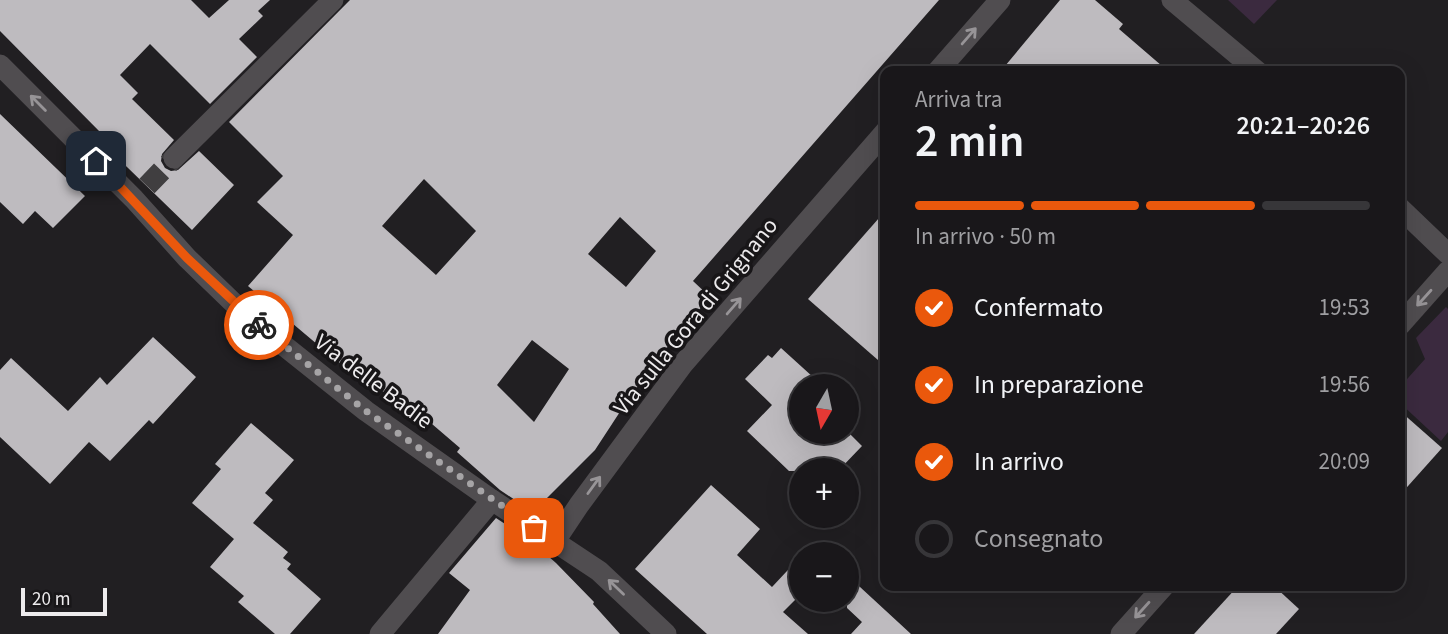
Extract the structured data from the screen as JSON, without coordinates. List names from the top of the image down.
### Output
{
  "streets": {
    "street": ["Via sulla Gora di Grignano", "Via delle Badie"]
  },
  "crossings": [
    ["Via sulla Gora di Grignano", "Via delle Badie"]
  ],
  "one_way": ["Via sulla Gora di Grignano", "Via delle Badie"],
  "scale_bar": "20 m",
  "north": "bottom",
  "page": {
    "heading": ["2 min", "Arriva tra", "20:21–20:26"],
    "bar": "In arrivo · 50 m",
    "list": [
      ["Confermato", "19:53"],
      ["In preparazione", "19:56"],
      ["In arrivo", "20:09"],
      "Consegnato"
    ],
    "map_buttons": ["+", "−"],
    "scale": "20 m"
  }
}
